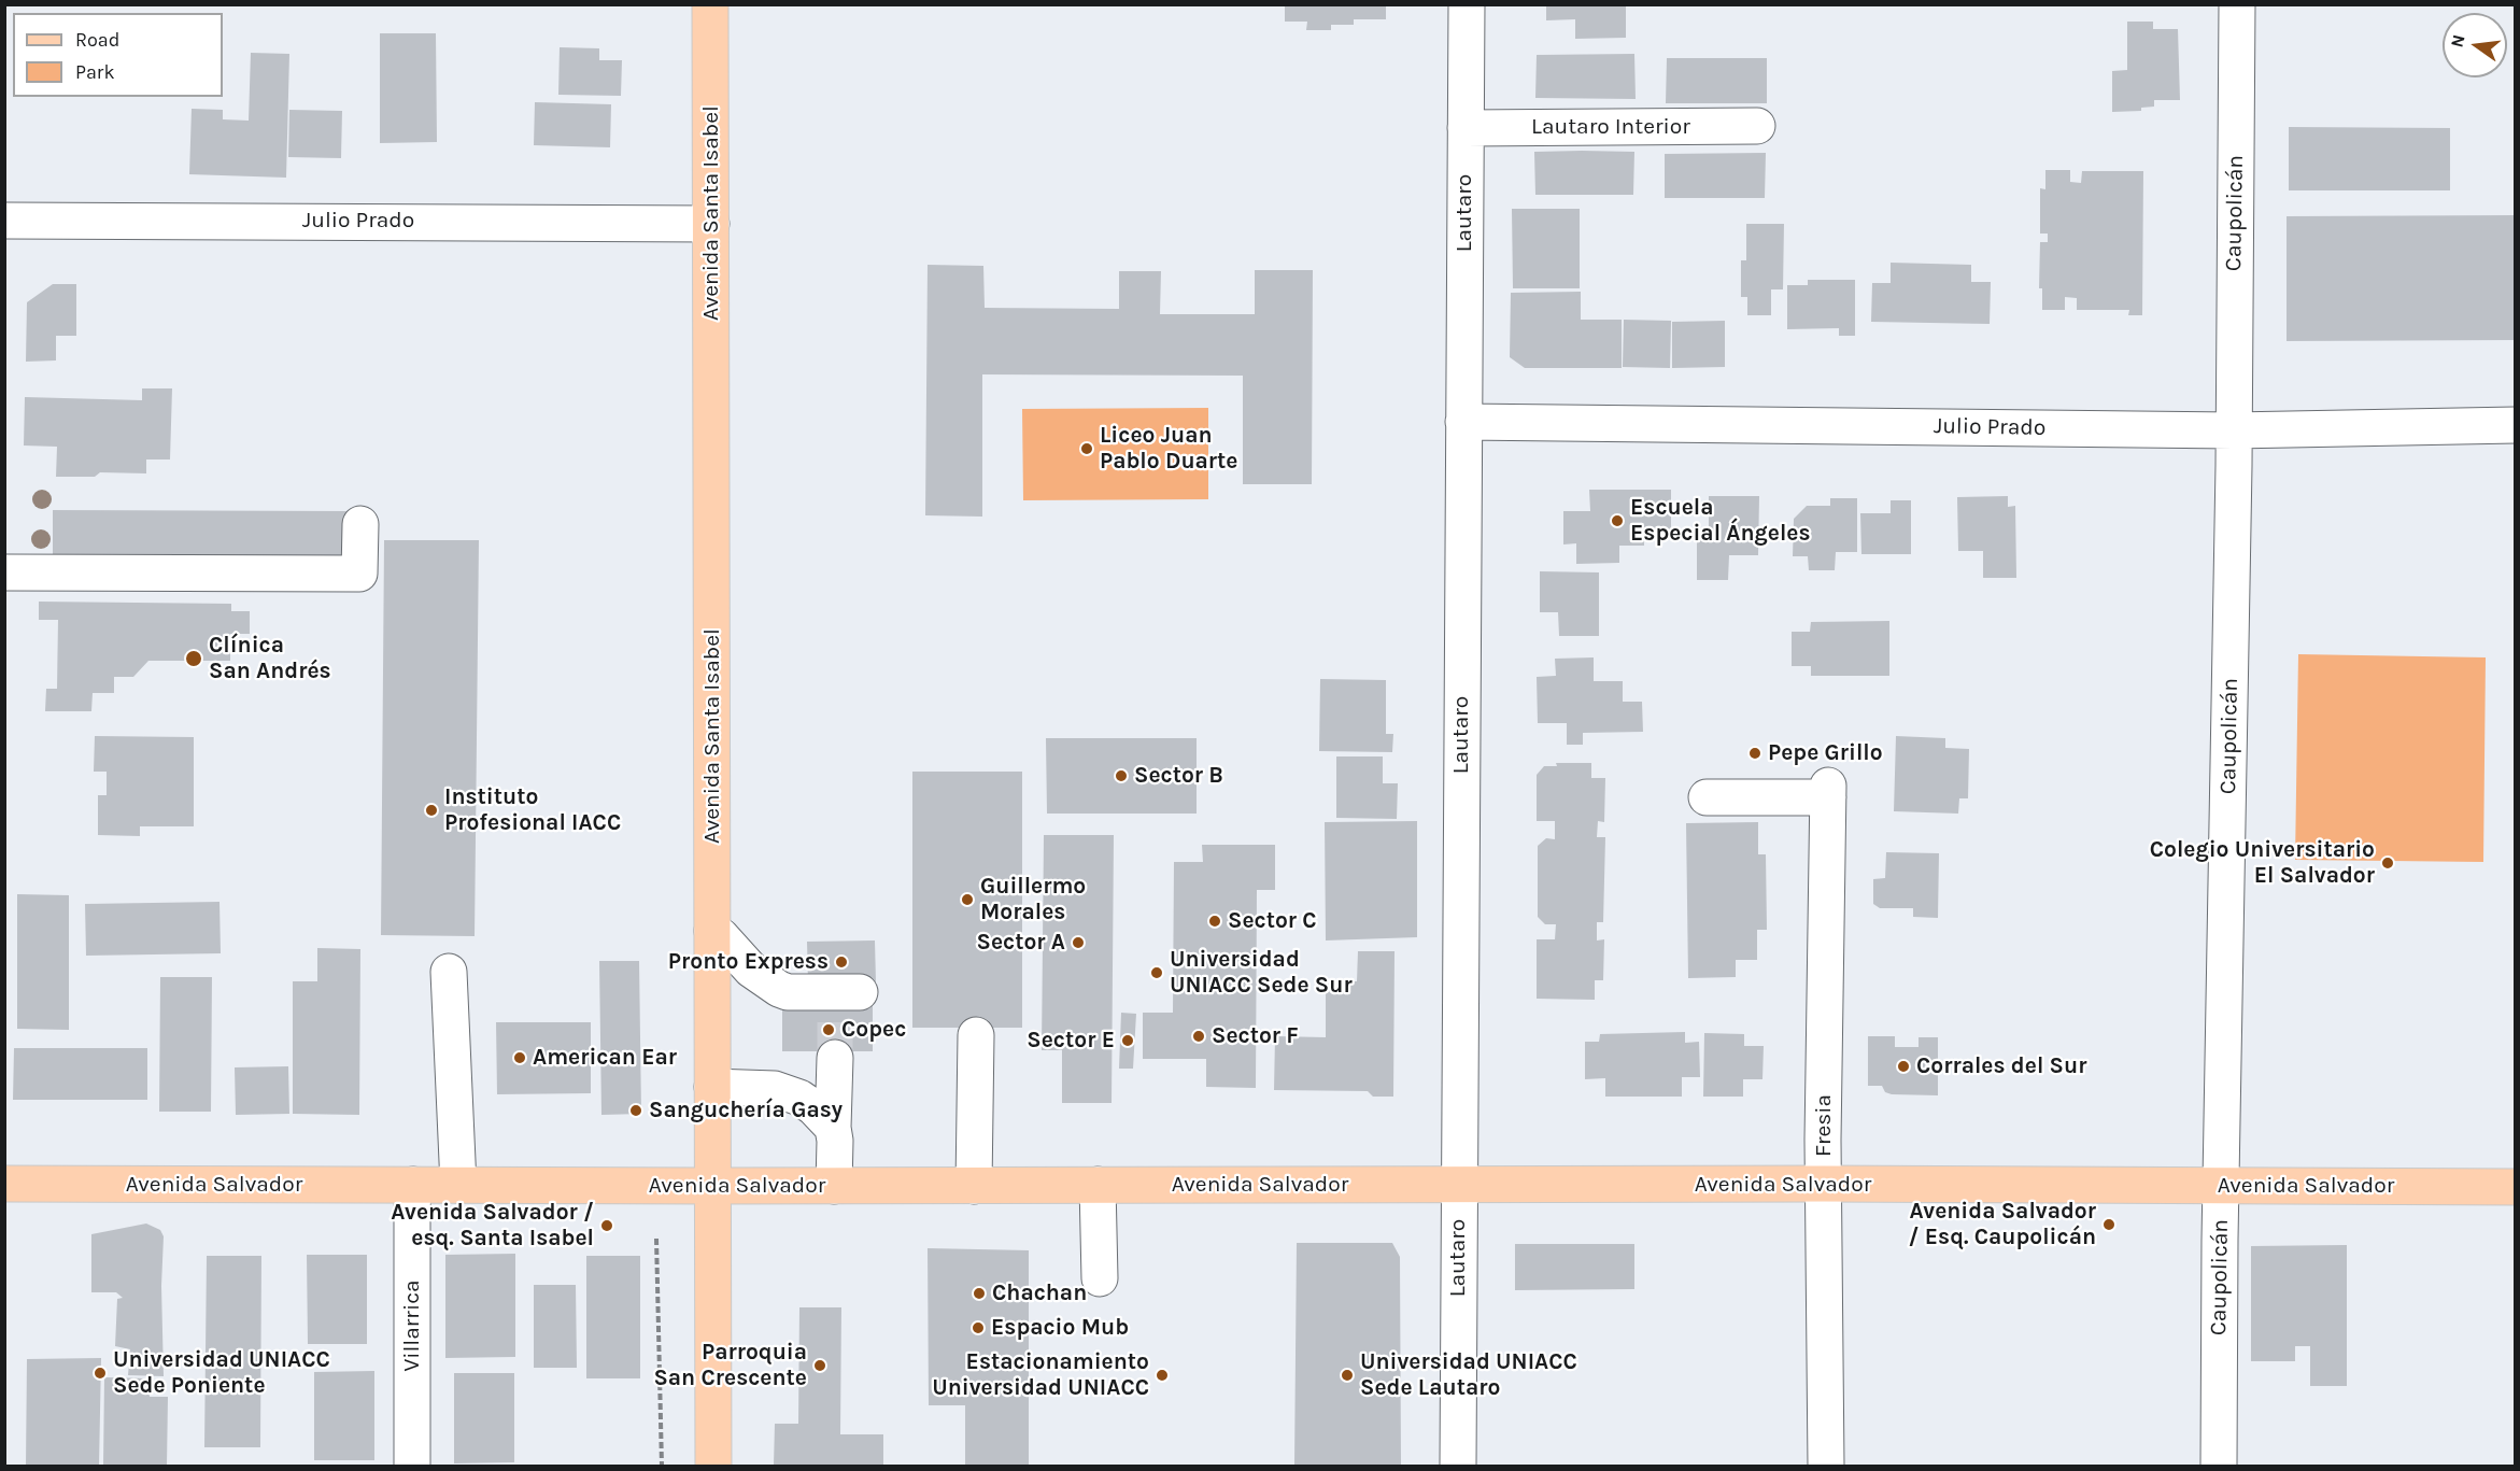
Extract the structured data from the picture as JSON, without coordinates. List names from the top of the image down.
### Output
{
  "streets": {
    "main road": ["Avenida Santa Isabel", "Avenida Salvador"],
    "street": [
      "Lautaro Interior",
      "Lautaro",
      "Caupolicán",
      "Julio Prado",
      "Fresia",
      "Villarrica"
    ]
  },
  "crossings": [
    ["Lautaro Interior", "Lautaro"],
    ["Avenida Santa Isabel", "Julio Prado"],
    ["Avenida Santa Isabel", "Avenida Salvador"],
    ["Lautaro", "Julio Prado"],
    ["Lautaro", "Avenida Salvador"],
    ["Caupolicán", "Julio Prado"],
    ["Caupolicán", "Avenida Salvador"],
    ["Fresia", "Avenida Salvador"],
    ["Avenida Salvador", "Villarrica"]
  ],
  "places": [
    "Liceo Juan Pablo Duarte",
    "Escuela Especial Ángeles",
    "Clínica San Andrés",
    "Pepe Grillo",
    "Sector B",
    "Instituto Profesional IACC",
    "Colegio Universitario El Salvador",
    "Guillermo Morales",
    "Sector C",
    "Sector A",
    "Pronto Express",
    "Universidad UNIACC Sede Sur",
    "Copec",
    "Sector F",
    "Sector E",
    "American Ear",
    "Corrales del Sur",
    "Sanguchería Gasy",
    "Avenida Salvador / Esq. Caupolicán",
    "Avenida Salvador / esq. Santa Isabel",
    "Chachan",
    "Espacio Mub",
    "Parroquia San Crescente",
    "Universidad UNIACC Sede Poniente",
    "Estacionamiento Universidad UNIACC",
    "Universidad UNIACC Sede Lautaro"
  ],
  "legend": ["Road", "Park"],
  "north": "left"
}
